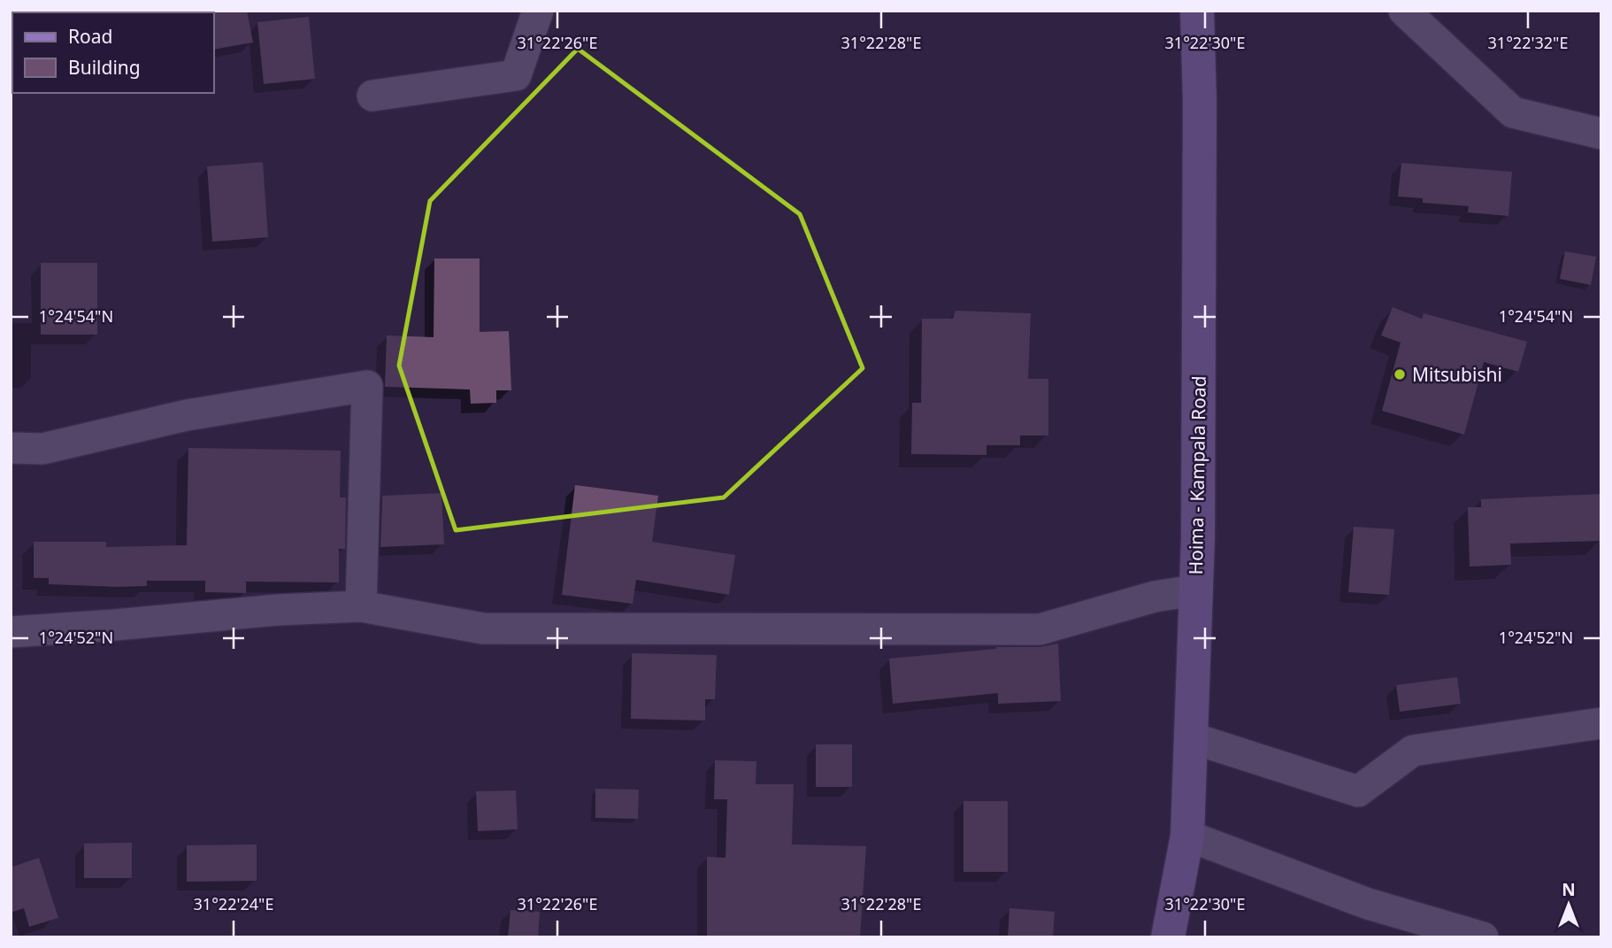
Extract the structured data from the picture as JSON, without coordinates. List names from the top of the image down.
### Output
{
  "streets": {
    "main road": ["Hoima - Kampala Road"]
  },
  "places": ["Mitsubishi"],
  "legend": ["Road", "Building"],
  "north": "top",
  "coordinates": [
    "31°22'26\"E",
    "31°22'28\"E",
    "31°22'30\"E",
    "31°22'32\"E",
    "1°24'54\"N",
    "1°24'52\"N",
    "31°22'24\"E"
  ]
}
